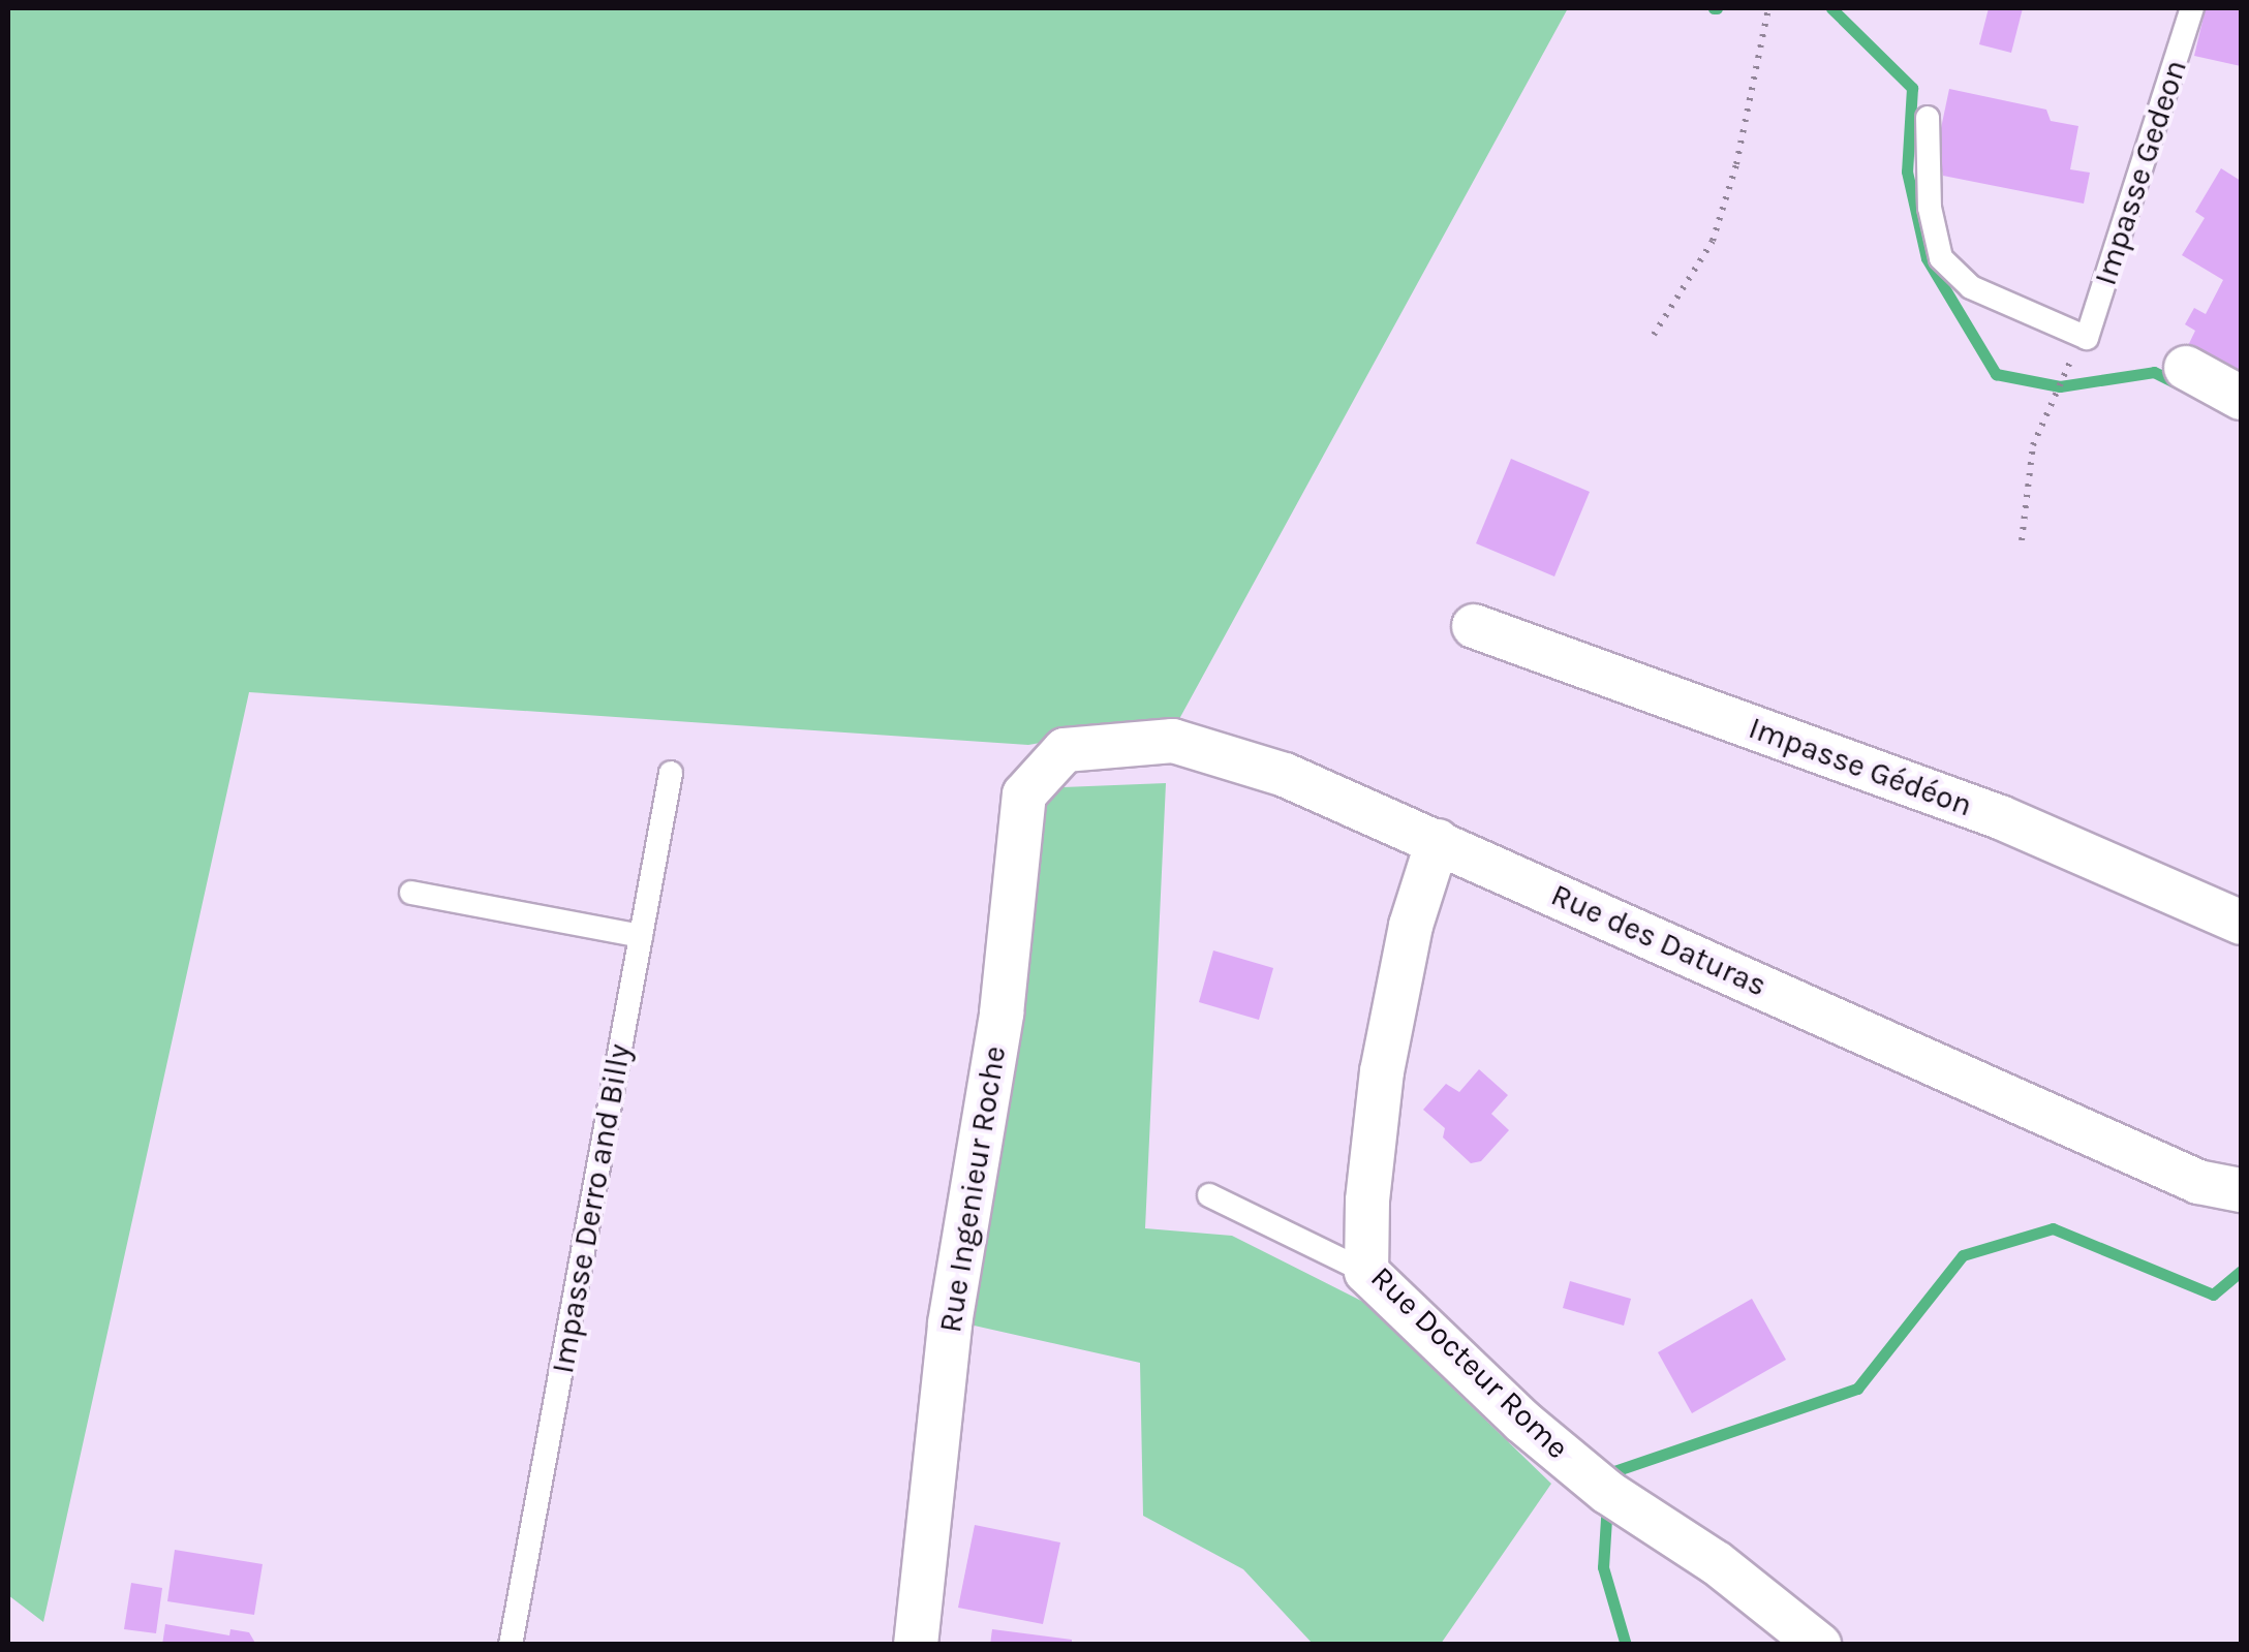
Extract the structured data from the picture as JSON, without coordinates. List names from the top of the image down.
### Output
{
  "streets": {
    "street": [
      "Impasse Gédéon",
      "Rue des Daturas",
      "Rue Ingenieur Roche",
      "Rue Docteur Rome"
    ],
    "lane": ["Impasse Gedeon", "Impasse Derro and Billy"]
  },
  "crossings": [
    ["Rue des Daturas", "Rue Ingenieur Roche"],
    ["Rue des Daturas", "Rue Docteur Rome"]
  ]
}
